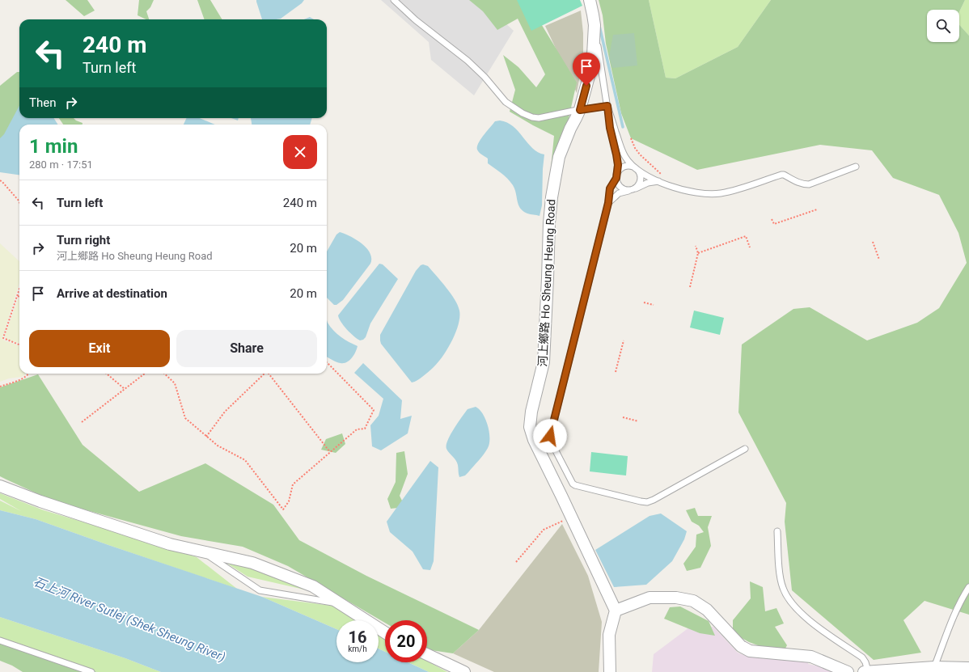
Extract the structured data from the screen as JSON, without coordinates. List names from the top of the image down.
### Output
{
  "streets": {
    "street": ["河上鄉路 Ho Sheung Heung Road"]
  },
  "water": ["石上河 River Sutlej (Shek Sheung River)"],
  "page": {
    "turn": ["240 m", "Turn left"],
    "then": "Then",
    "heading": ["1 min", "280 m · 17:51"],
    "list": [
      {
        "name": "Turn left",
        "value": "240 m"
      },
      {
        "name": "Turn right",
        "note": "河上鄉路 Ho Sheung Heung Road",
        "value": "20 m"
      },
      {
        "name": "Arrive at destination",
        "value": "20 m"
      }
    ],
    "buttons": ["Exit", "Share"],
    "speed": "16 km/h",
    "limit": "20"
  }
}
